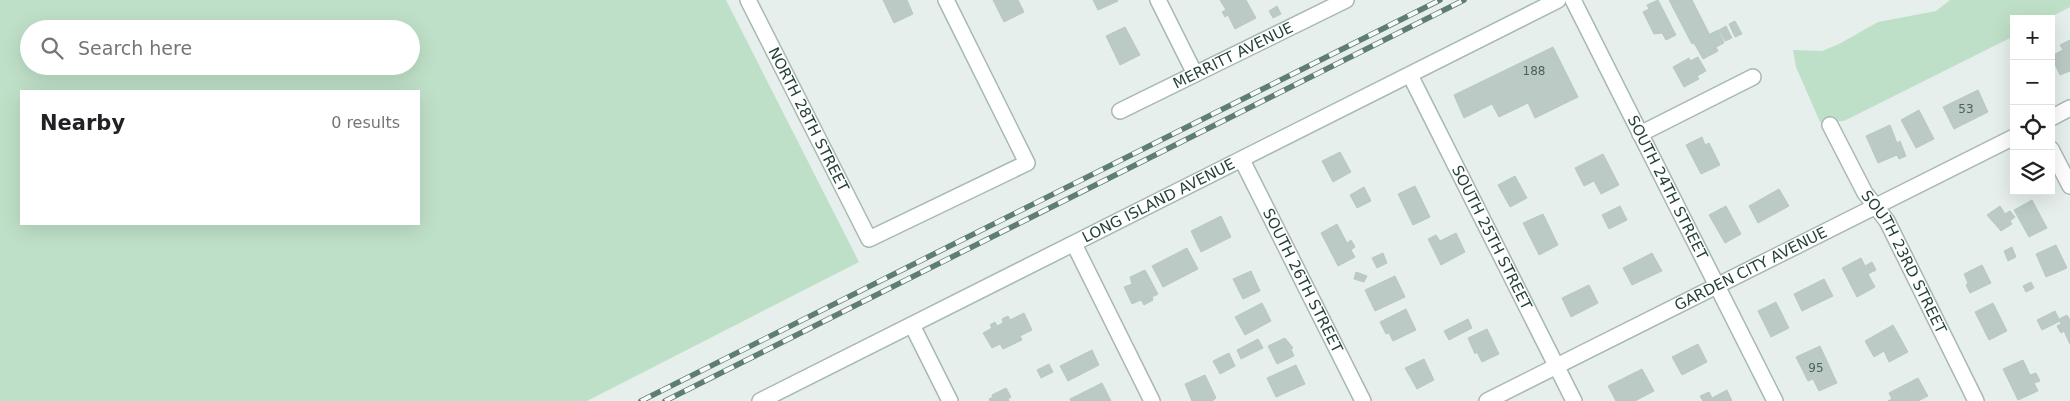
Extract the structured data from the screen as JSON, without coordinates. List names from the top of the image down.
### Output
{
  "streets": {
    "street": [
      "MERRITT AVENUE",
      "NORTH 28TH STREET",
      "SOUTH 24TH STREET",
      "LONG ISLAND AVENUE",
      "SOUTH 25TH STREET",
      "SOUTH 23RD STREET",
      "GARDEN CITY AVENUE",
      "SOUTH 26TH STREET"
    ]
  },
  "crossings": [
    ["SOUTH 24TH STREET", "GARDEN CITY AVENUE"],
    ["LONG ISLAND AVENUE", "SOUTH 25TH STREET"],
    ["LONG ISLAND AVENUE", "SOUTH 26TH STREET"],
    ["SOUTH 25TH STREET", "GARDEN CITY AVENUE"],
    ["SOUTH 23RD STREET", "GARDEN CITY AVENUE"]
  ],
  "house_numbers": ["188", "53", "95"],
  "page": {
    "map_buttons": ["+", "−"],
    "search": "Search here",
    "heading": ["Nearby", "0 results"]
  }
}
